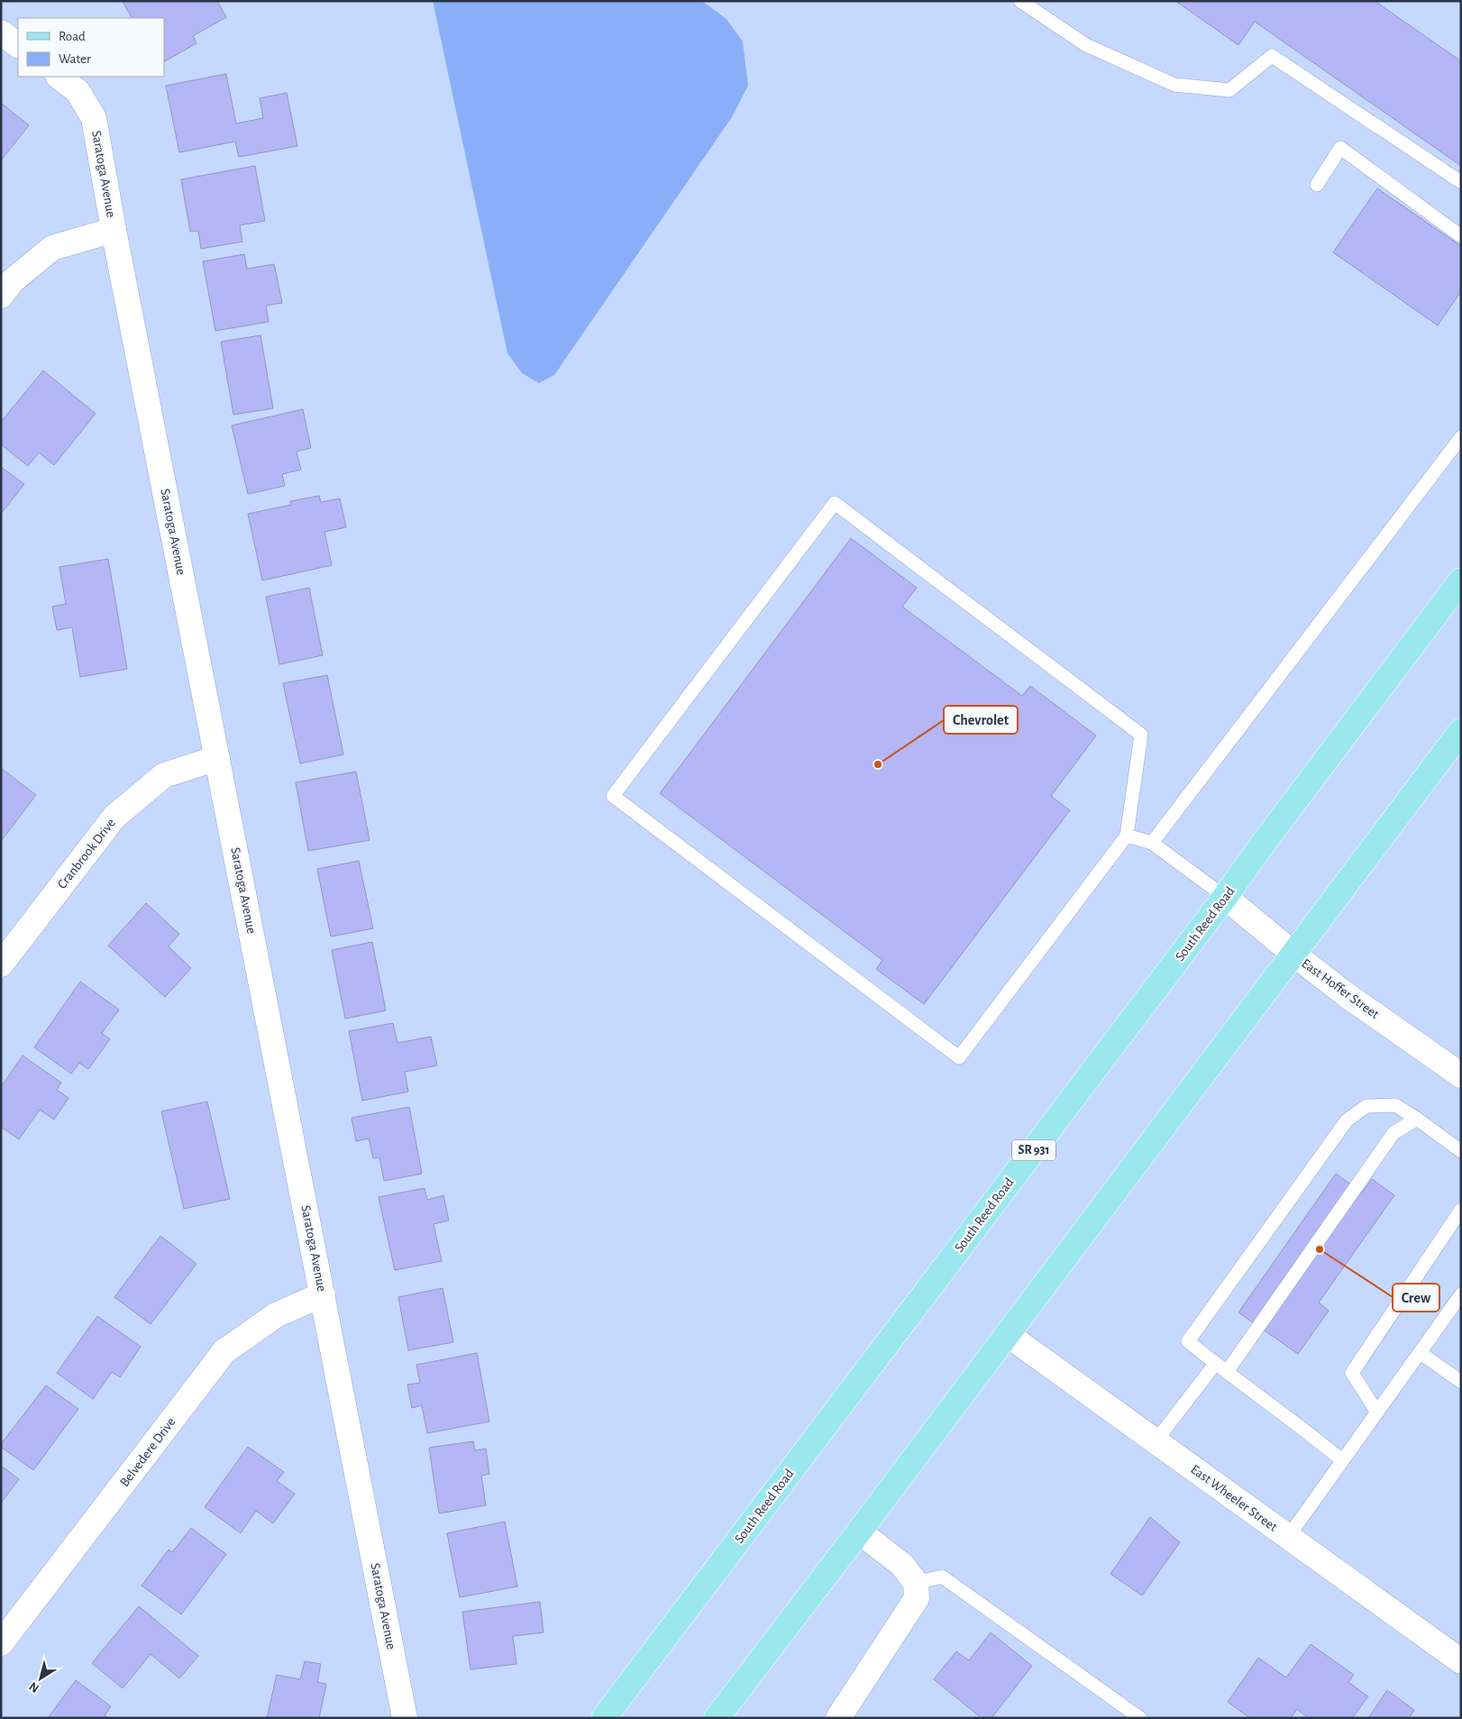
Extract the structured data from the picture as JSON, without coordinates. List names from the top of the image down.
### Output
{
  "streets": {
    "main road": ["South Reed Road", "SR 931"],
    "street": [
      "Saratoga Avenue",
      "Cranbrook Drive",
      "East Hoffer Street",
      "Belvedere Drive",
      "East Wheeler Street"
    ]
  },
  "crossings": [
    ["Saratoga Avenue", "Cranbrook Drive"],
    ["Saratoga Avenue", "Belvedere Drive"],
    ["South Reed Road", "East Hoffer Street"]
  ],
  "places": ["Chevrolet", "Crew"],
  "legend": ["Road", "Water"],
  "north": "bottom left"
}
